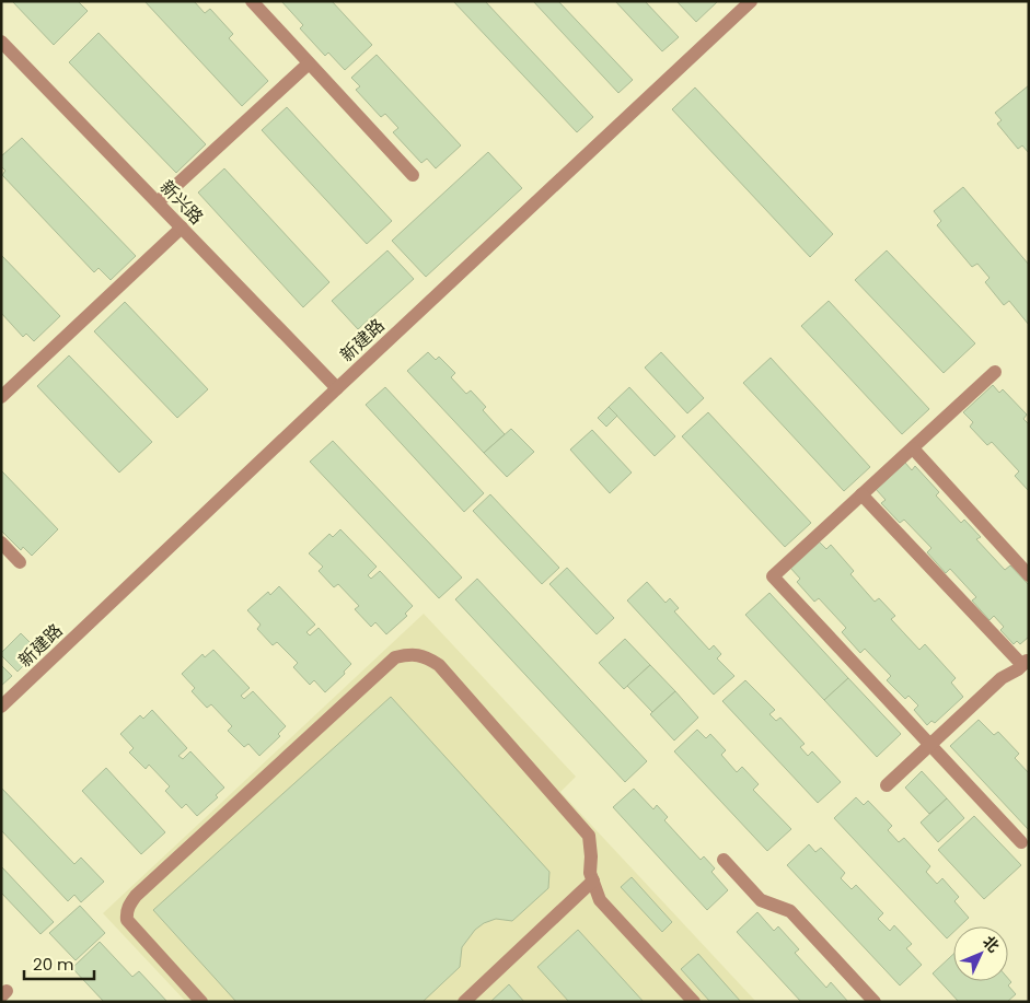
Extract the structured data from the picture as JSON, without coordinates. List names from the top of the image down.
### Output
{
  "streets": {
    "street": ["新兴路", "新建路"]
  },
  "crossings": [
    ["新兴路", "新建路"]
  ],
  "scale_bar": "20 m",
  "north": "top right"
}
